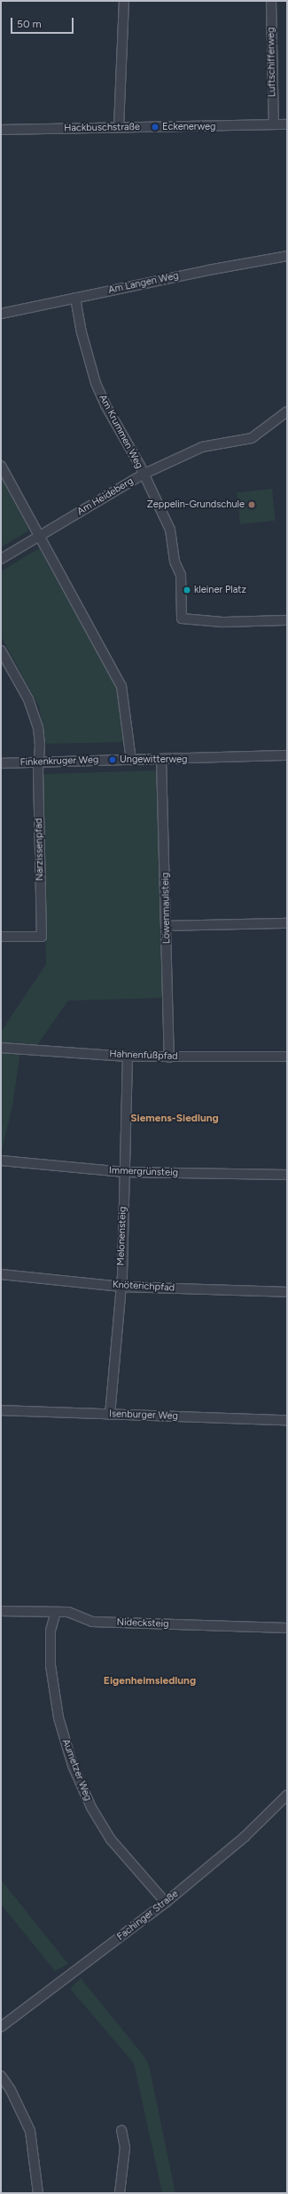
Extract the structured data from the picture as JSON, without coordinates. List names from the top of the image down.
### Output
{
  "streets": {
    "street": [
      "Luftschifferweg",
      "Hackbuschstraße",
      "Am Langen Weg",
      "Am Krummen Weg",
      "Am Heideberg",
      "Finkenkruger Weg",
      "Narzissenpfad",
      "Löwenmaulsteig",
      "Hahnenfußpfad",
      "Immergrünsteig",
      "Melonensteig",
      "Knöterichpfad",
      "Isenburger Weg",
      "Nidecksteig",
      "Aumetzer Weg",
      "Fachinger Straße"
    ]
  },
  "crossings": [
    ["Luftschifferweg", "Hackbuschstraße"],
    ["Am Langen Weg", "Am Krummen Weg"],
    ["Am Krummen Weg", "Am Heideberg"],
    ["Finkenkruger Weg", "Narzissenpfad"],
    ["Finkenkruger Weg", "Löwenmaulsteig"],
    ["Löwenmaulsteig", "Hahnenfußpfad"],
    ["Hahnenfußpfad", "Melonensteig"],
    ["Immergrünsteig", "Melonensteig"],
    ["Melonensteig", "Knöterichpfad"],
    ["Melonensteig", "Isenburger Weg"],
    ["Nidecksteig", "Aumetzer Weg"],
    ["Aumetzer Weg", "Fachinger Straße"]
  ],
  "districts": ["Siemens-Siedlung", "Eigenheimsiedlung"],
  "places": [
    "Eckenerweg",
    "Zeppelin-Grundschule",
    "kleiner Platz",
    "Ungewitterweg"
  ],
  "scale_bar": "50 m"
}
